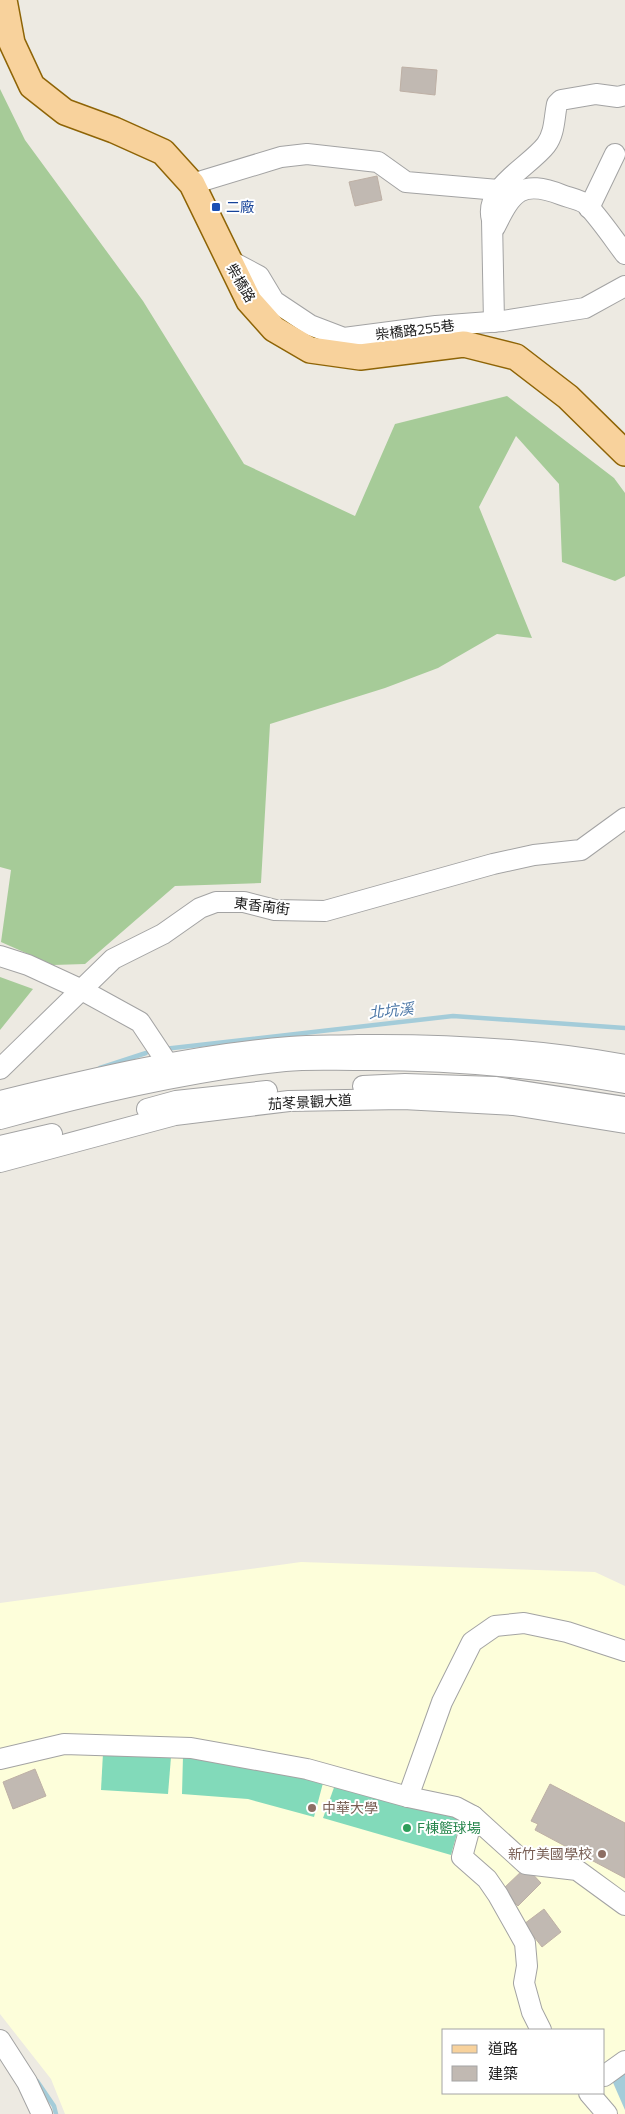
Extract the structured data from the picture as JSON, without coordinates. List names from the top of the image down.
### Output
{
  "streets": {
    "main road": ["柴橋路"],
    "street": ["柴橋路255巷", "東香南街", "茄苳景觀大道"]
  },
  "crossings": [
    ["柴橋路", "柴橋路255巷"]
  ],
  "water": ["北坑溪"],
  "places": {
    "transit": ["二廠"],
    "other": ["中華大學", "F棟籃球場", "新竹美國學校"]
  },
  "legend": ["道路", "建築"]
}
